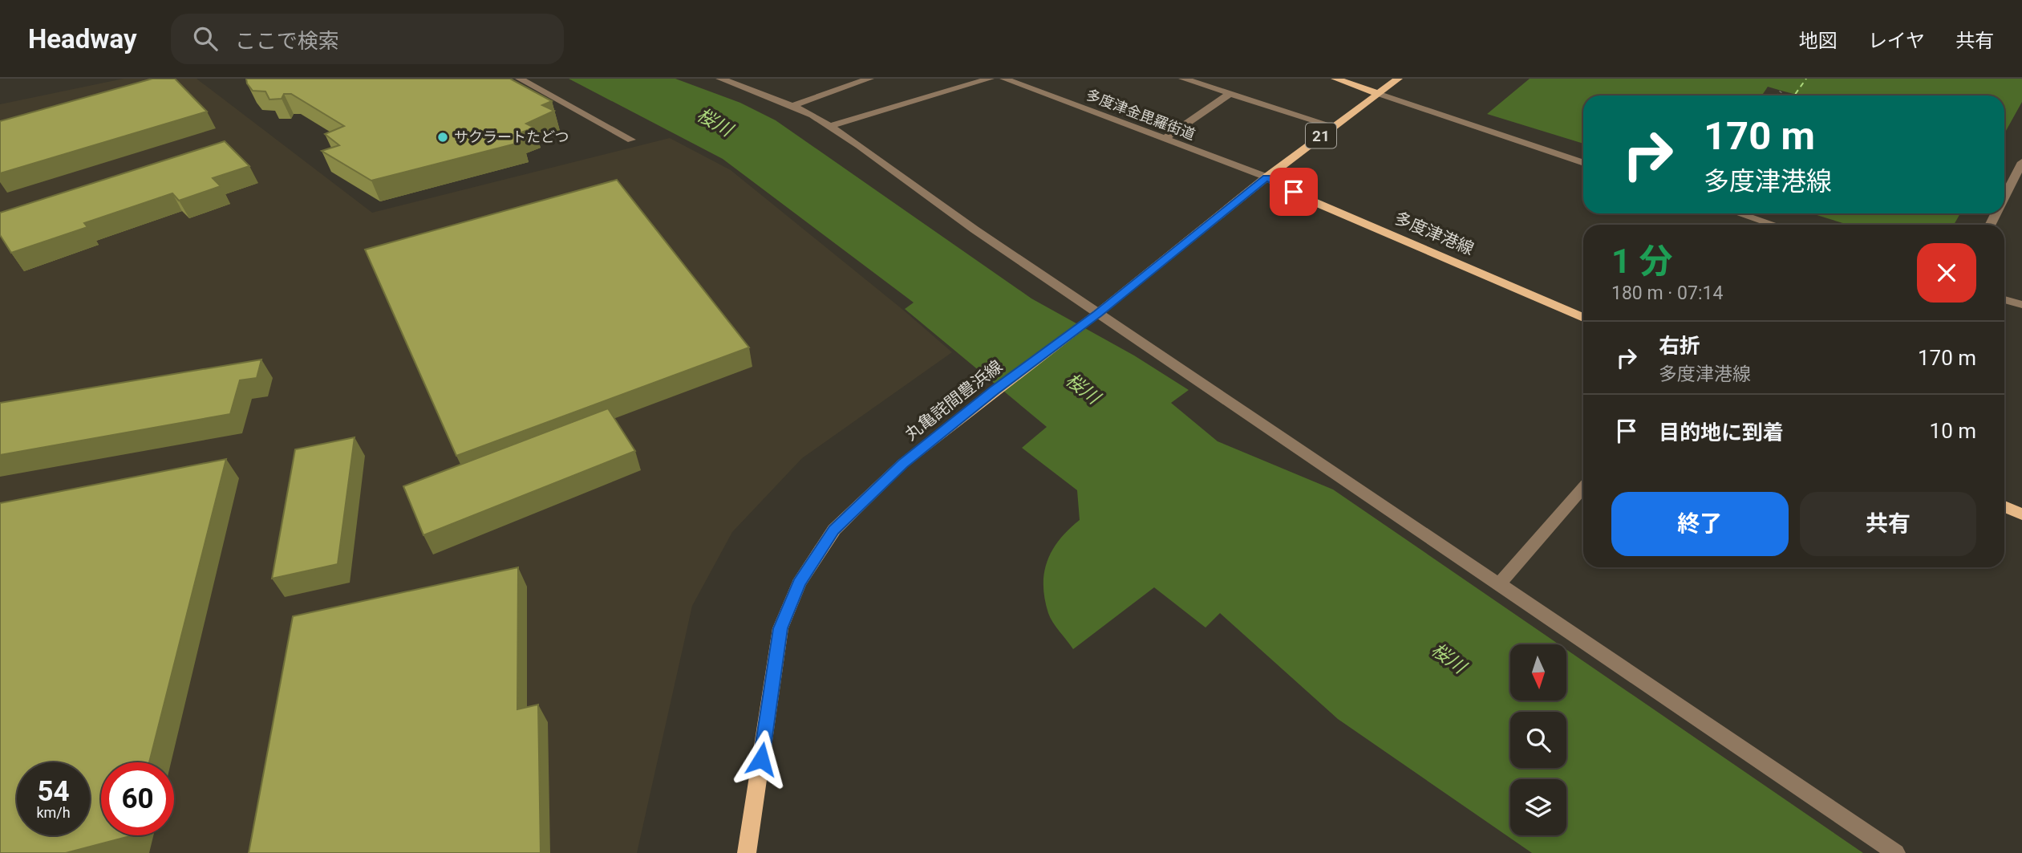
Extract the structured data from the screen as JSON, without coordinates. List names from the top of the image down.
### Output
{
  "streets": {
    "main road": ["21", "多度津港線", "丸亀詫間豊浜線"],
    "street": ["多度津金毘羅街道"]
  },
  "crossings": [
    ["多度津金毘羅街道", "多度津港線"],
    ["多度津金毘羅街道", "丸亀詫間豊浜線"],
    ["多度津港線", "丸亀詫間豊浜線"]
  ],
  "water": ["桜川"],
  "places": ["サクラートたどつ"],
  "north": "bottom",
  "page": {
    "header": "Headway",
    "search": "ここで検索",
    "nav": ["地図", "レイヤ", "共有"],
    "turn": ["170 m", "多度津港線"],
    "heading": ["1 分", "180 m · 07:14"],
    "list": [
      {
        "name": "右折",
        "note": "多度津港線",
        "value": "170 m"
      },
      {
        "name": "目的地に到着",
        "value": "10 m"
      }
    ],
    "buttons": ["終了", "共有"],
    "speed": "54 km/h",
    "limit": "60"
  }
}
